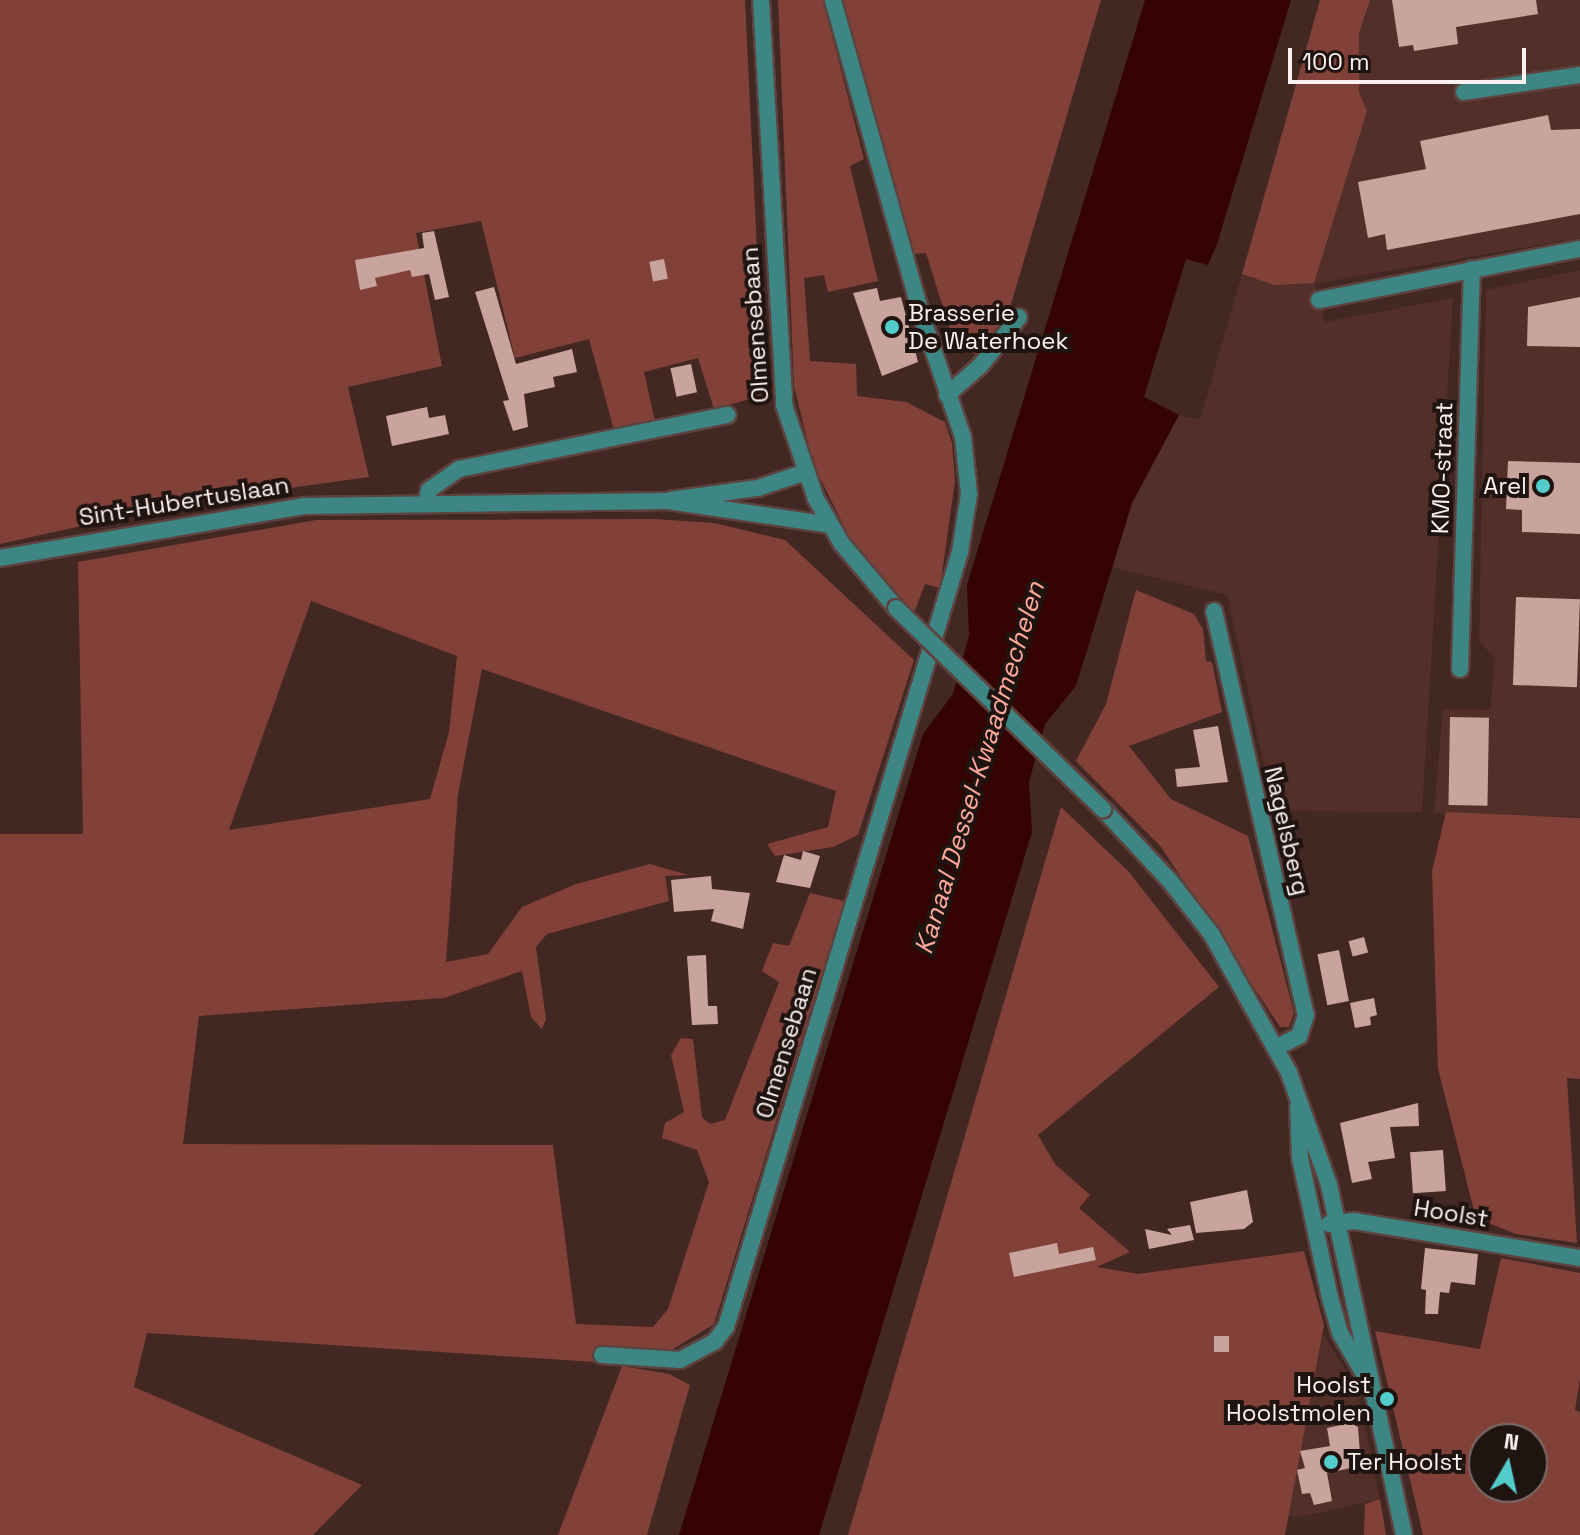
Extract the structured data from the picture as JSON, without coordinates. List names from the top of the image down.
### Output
{
  "streets": {
    "street": [
      "Olmensebaan",
      "KMO-straat",
      "Sint-Hubertuslaan",
      "Nagelsberg",
      "Hoolst"
    ]
  },
  "crossings": [
    ["Olmensebaan", "Sint-Hubertuslaan"],
    ["Olmensebaan", "Nagelsberg"],
    ["Olmensebaan", "Hoolst"]
  ],
  "water": ["Kanaal Dessel-Kwaadmechelen"],
  "places": [
    "Brasserie De Waterhoek",
    "Arel",
    "Hoolst Hoolstmolen",
    "Ter Hoolst"
  ],
  "scale_bar": "100 m",
  "north": "top"
}
